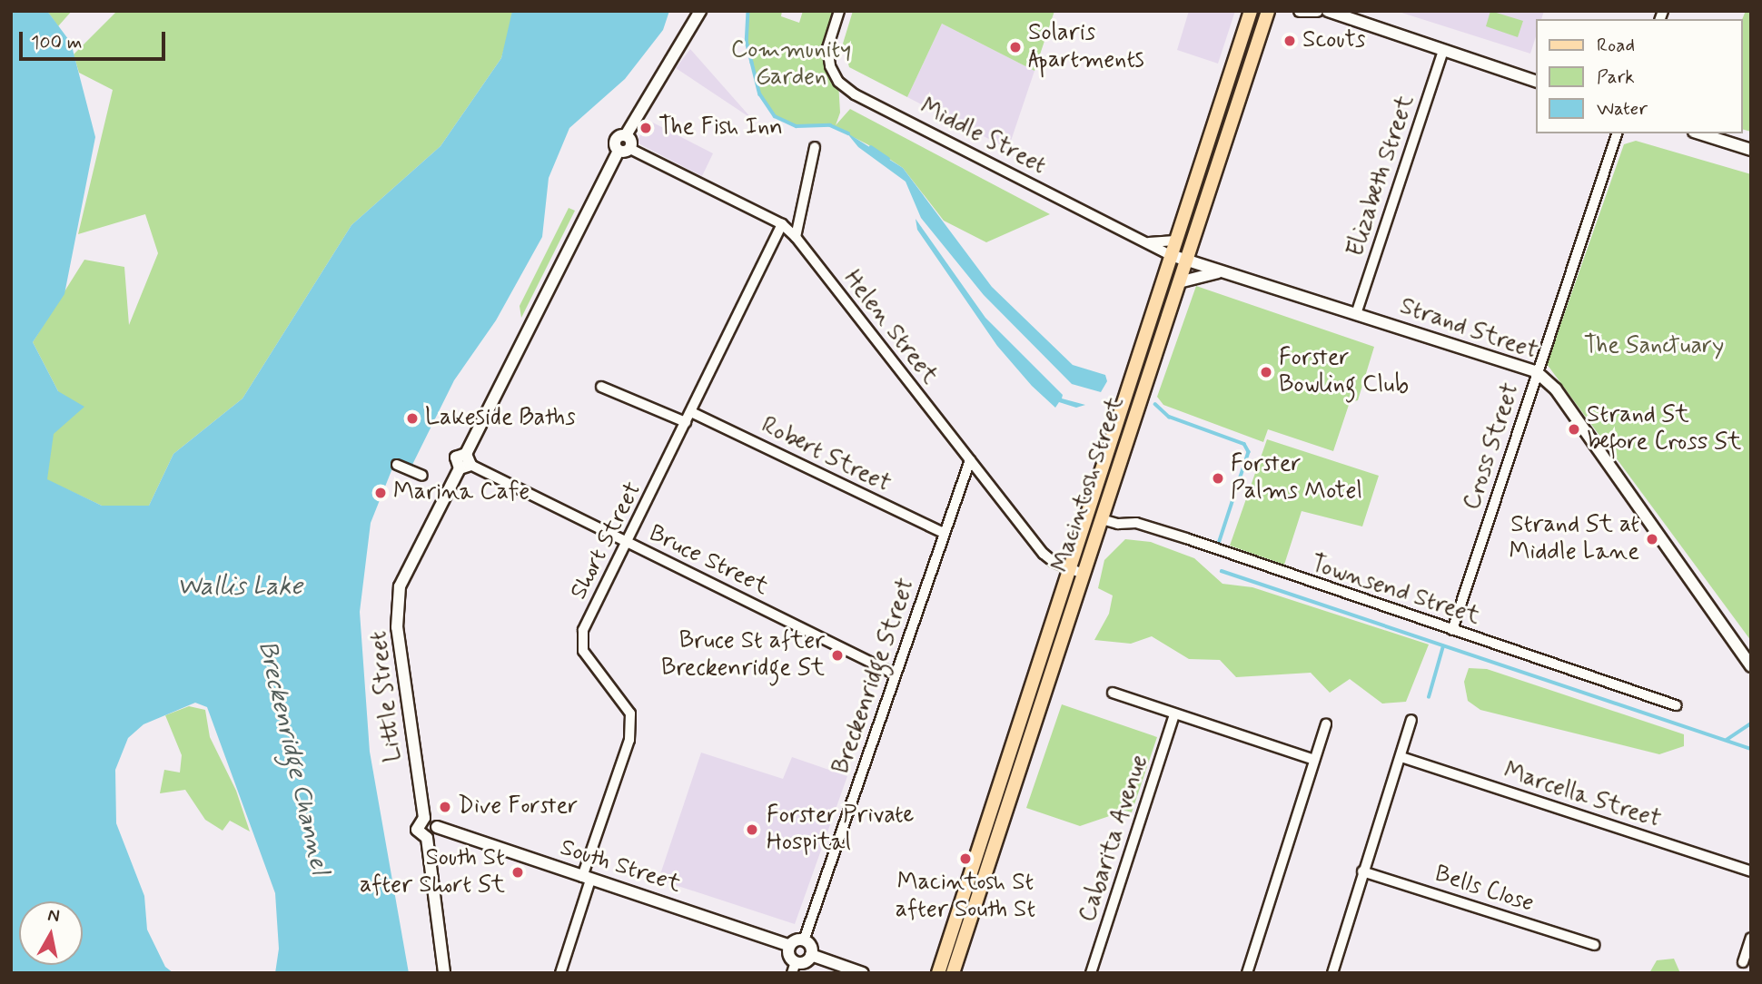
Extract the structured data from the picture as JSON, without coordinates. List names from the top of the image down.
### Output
{
  "streets": {
    "main road": ["Macintosh Street"],
    "street": [
      "Middle Street",
      "Elizabeth Street",
      "Helen Street",
      "Strand Street",
      "Cross Street",
      "Robert Street",
      "Short Street",
      "Bruce Street",
      "Townsend Street",
      "Breckenridge Street",
      "Little Street",
      "Marcella Street",
      "Cabarita Avenue",
      "South Street",
      "Bells Close"
    ]
  },
  "crossings": [
    ["Middle Street", "Strand Street"],
    ["Middle Street", "Macintosh Street"],
    ["Elizabeth Street", "Strand Street"],
    ["Helen Street", "Macintosh Street"],
    ["Helen Street", "Short Street"],
    ["Helen Street", "Breckenridge Street"],
    ["Helen Street", "Little Street"],
    ["Strand Street", "Cross Street"],
    ["Strand Street", "Macintosh Street"],
    ["Cross Street", "Townsend Street"],
    ["Robert Street", "Short Street"],
    ["Robert Street", "Breckenridge Street"],
    ["Macintosh Street", "Townsend Street"],
    ["Short Street", "Bruce Street"],
    ["Short Street", "South Street"],
    ["Bruce Street", "Breckenridge Street"],
    ["Bruce Street", "Little Street"],
    ["Little Street", "South Street"]
  ],
  "water": ["Wallis Lake", "Breckenridge Channel"],
  "parks": ["Community Garden", "The Sanctuary"],
  "places": [
    "Scouts",
    "Solaris Apartments",
    "The Fish Inn",
    "Forster Bowling Club",
    "Lakeside Baths",
    "Strand St before Cross St",
    "Forster Palms Motel",
    "Marina Cafe",
    "Strand St at Middle Lane",
    "Bruce St after Breckenridge St",
    "Dive Forster",
    "Forster Private Hospital",
    "Macintosh St after South St",
    "South St after Short St"
  ],
  "legend": ["Road", "Park", "Water"],
  "scale_bar": "100 m",
  "north": "top"
}
